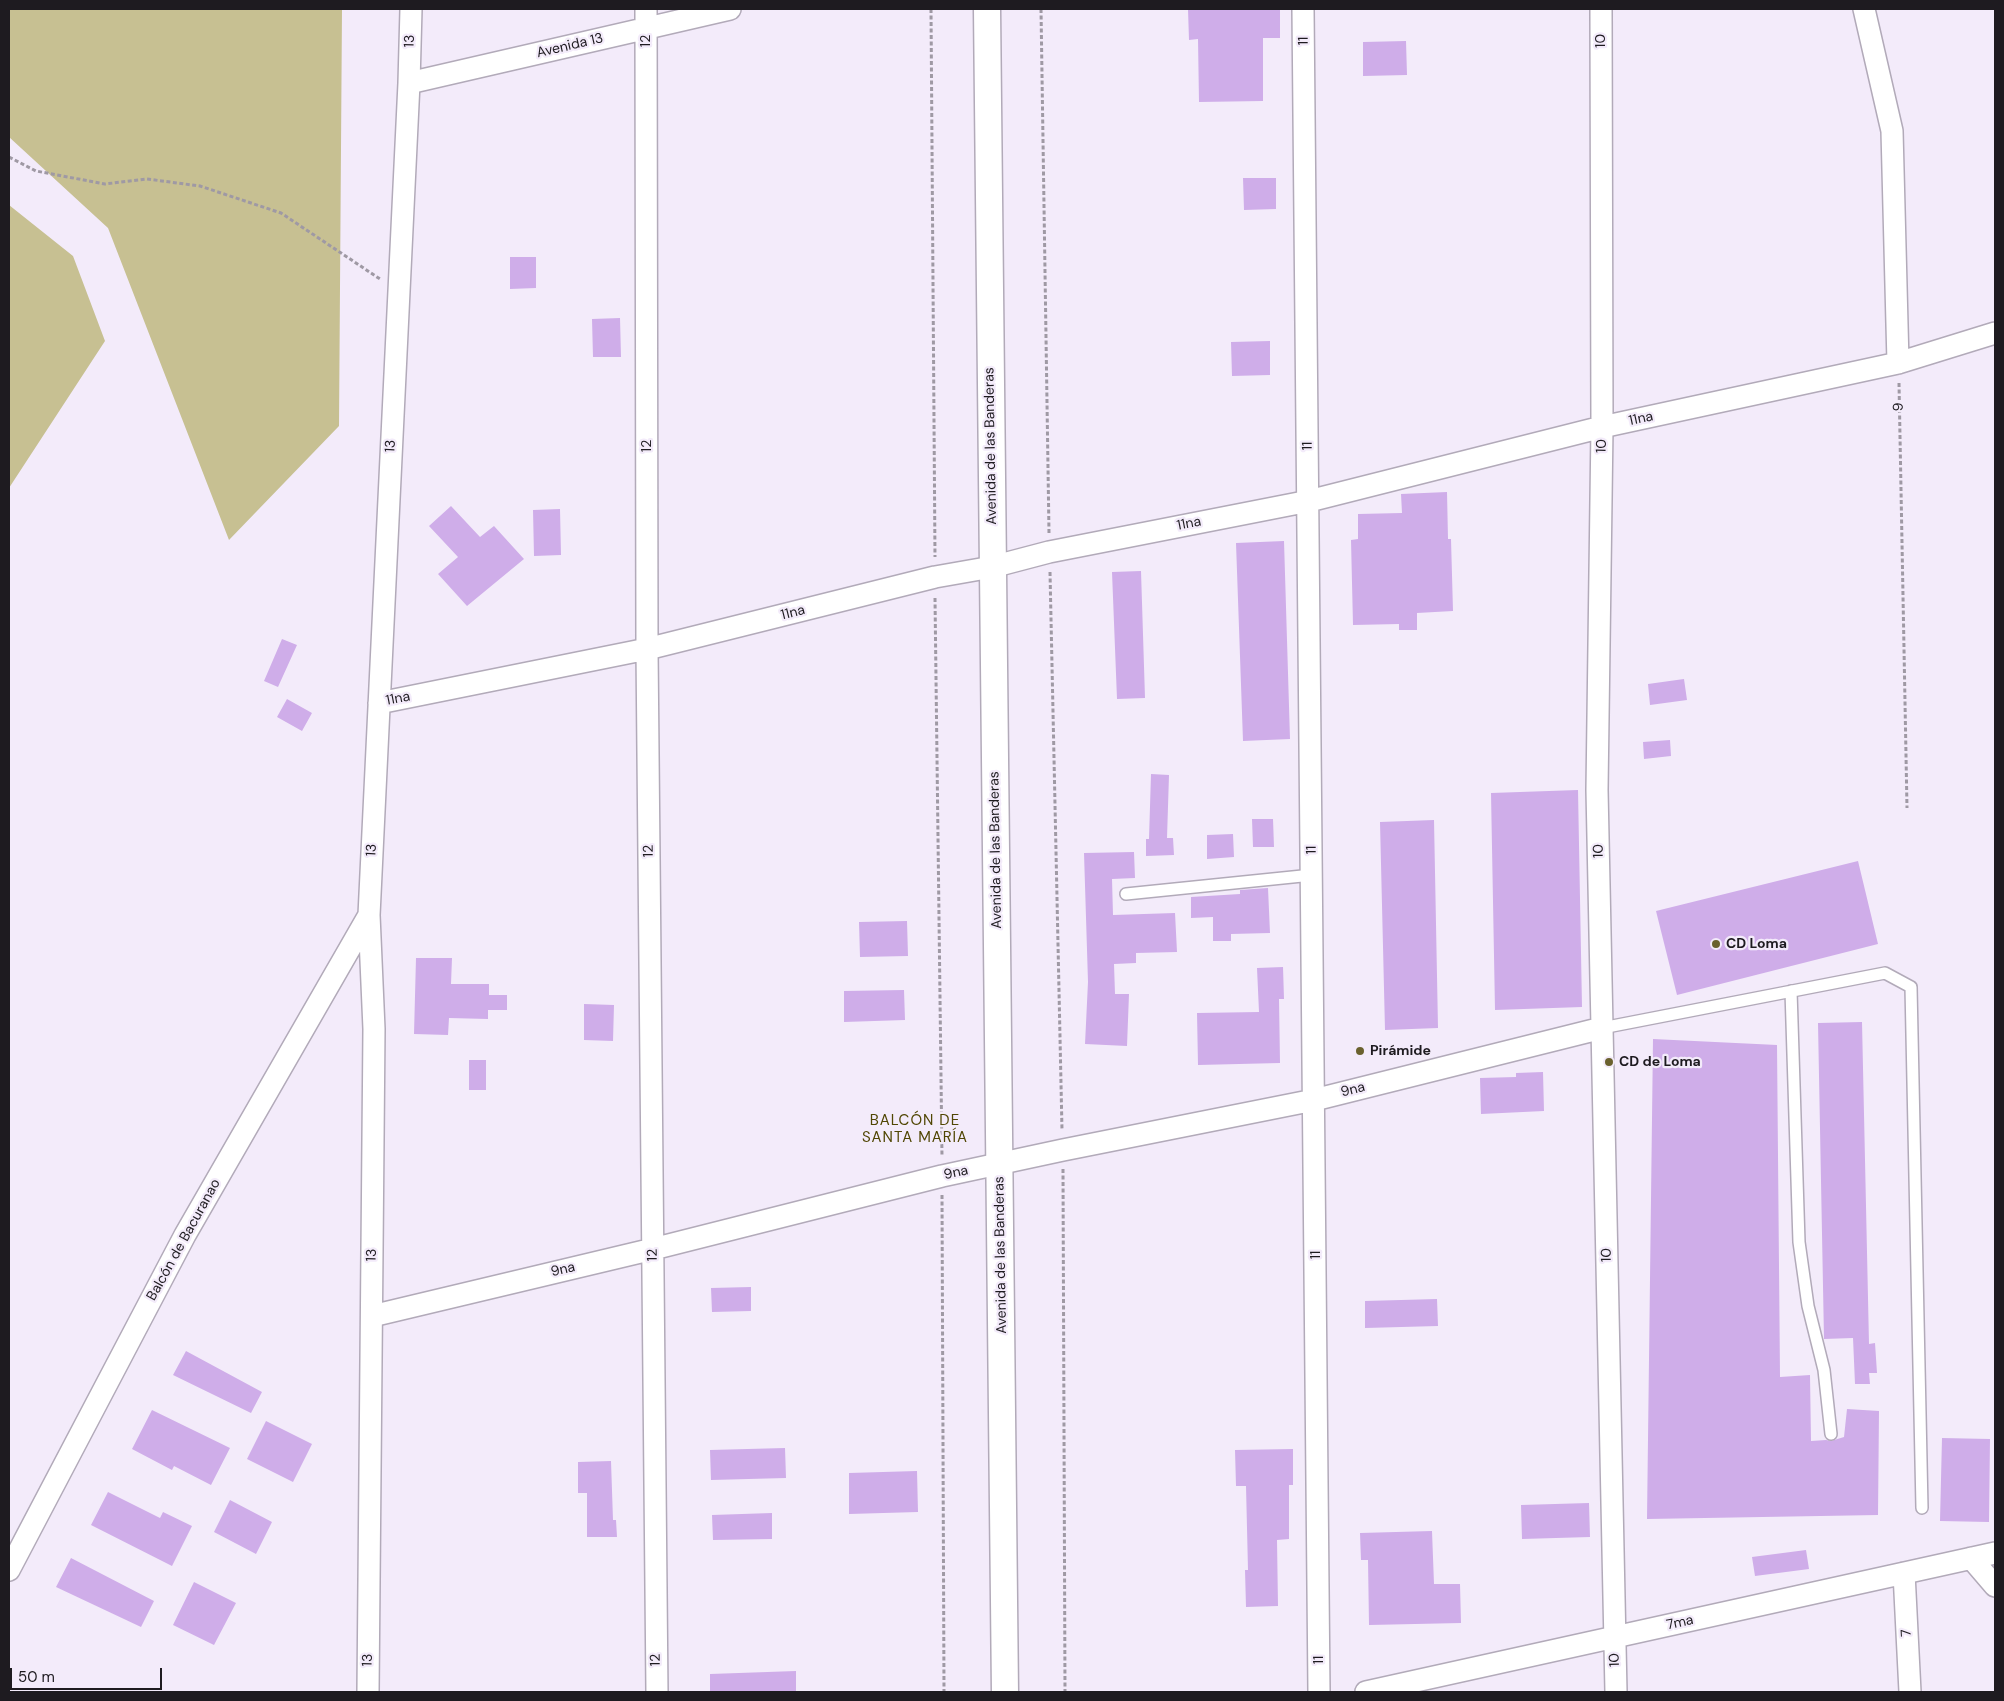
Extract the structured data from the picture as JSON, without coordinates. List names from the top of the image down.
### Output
{
  "streets": {
    "street": [
      "13",
      "12",
      "11",
      "10",
      "Avenida 13",
      "11na",
      "Avenida de las Banderas",
      "9na",
      "Balcón de Bacuranao",
      "7ma",
      "7"
    ],
    "path": ["9"]
  },
  "crossings": [
    ["13", "Avenida 13"],
    ["13", "11na"],
    ["13", "9na"],
    ["13", "Balcón de Bacuranao"],
    ["12", "Avenida 13"],
    ["12", "11na"],
    ["12", "9na"],
    ["11", "11na"],
    ["11", "9na"],
    ["10", "11na"],
    ["10", "9na"],
    ["10", "7ma"],
    ["9", "11na"],
    ["11na", "Avenida de las Banderas"],
    ["Avenida de las Banderas", "9na"],
    ["7ma", "7"]
  ],
  "districts": ["BALCÓN DE SANTA MARÍA"],
  "places": ["CD Loma", "Pirámide", "CD de Loma"],
  "scale_bar": "50 m"
}
